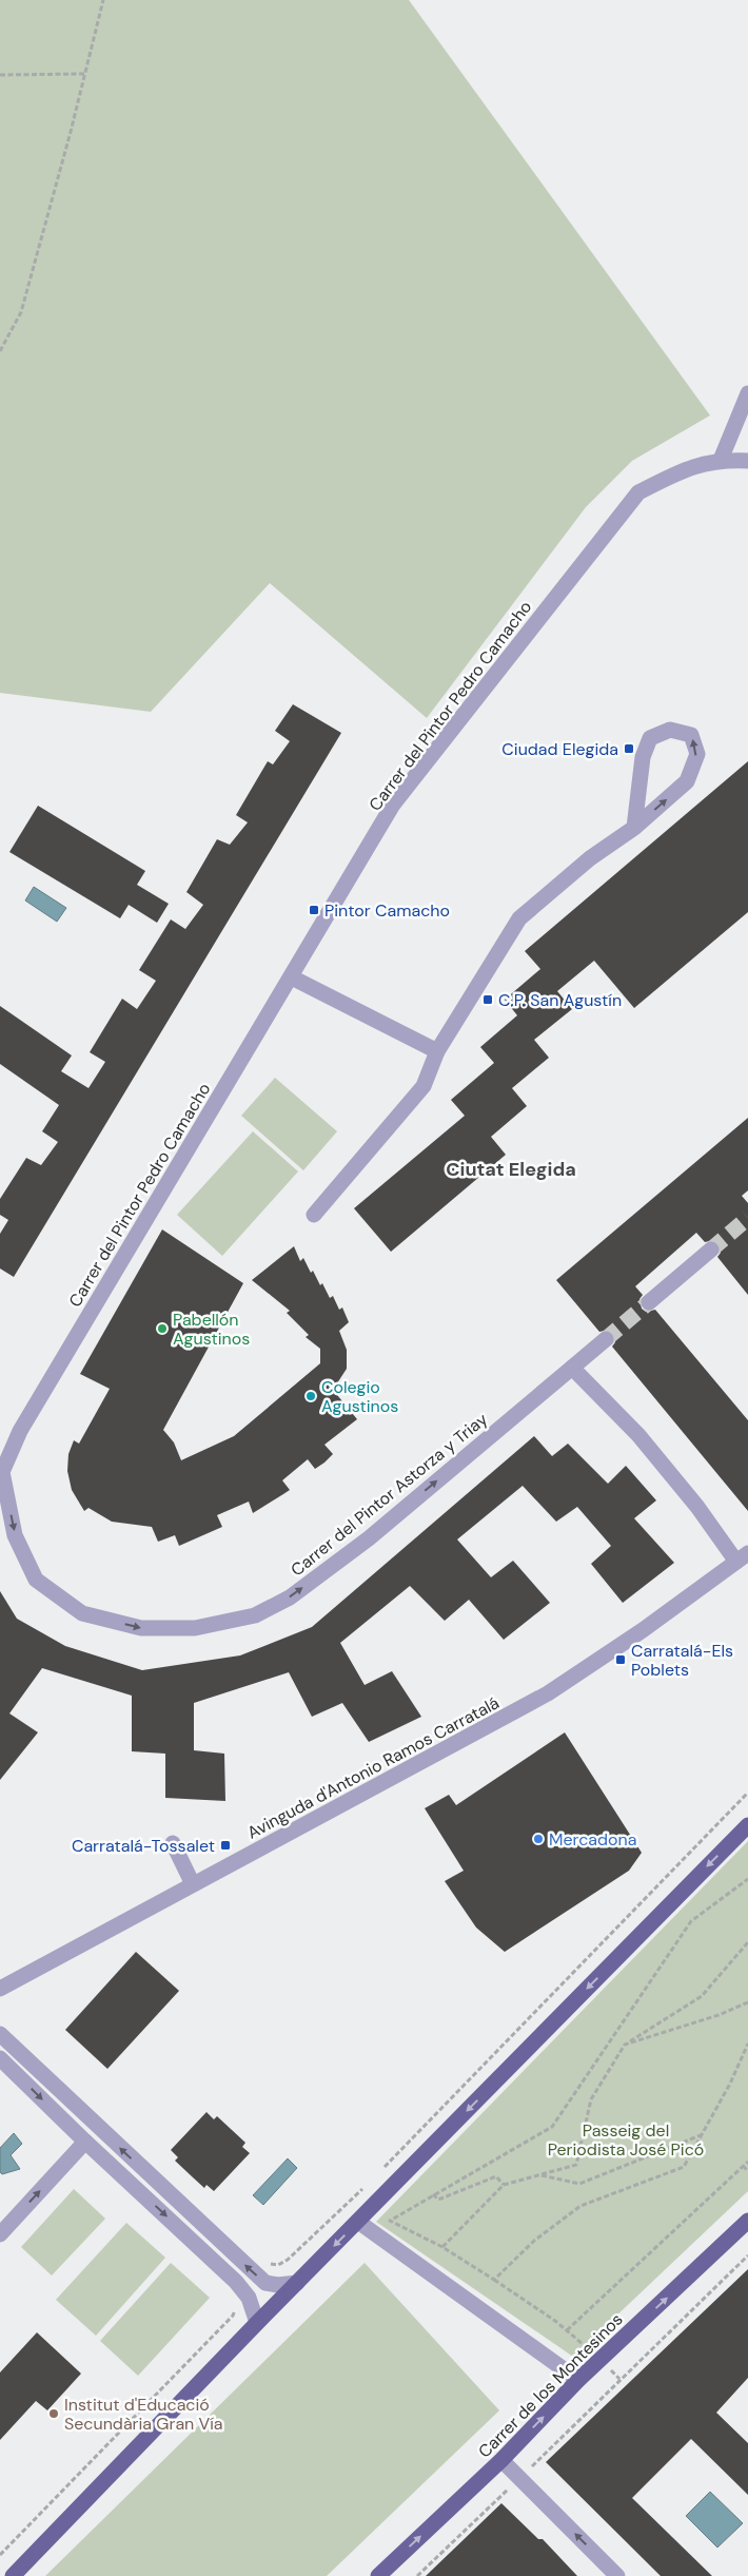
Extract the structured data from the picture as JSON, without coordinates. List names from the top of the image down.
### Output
{
  "streets": {
    "main road": ["Carrer de los Montesinos"],
    "street": ["Carrer del Pintor Pedro Camacho", "Carrer del Pintor Astorza y Triay", "Avinguda d'Antonio Ramos Carratalá"]
  },
  "crossings": [
    ["Carrer del Pintor Pedro Camacho", "Carrer del Pintor Astorza y Triay"]
  ],
  "one_way": ["Carrer de los Montesinos"],
  "districts": ["Ciutat Elegida"],
  "parks": ["Passeig del Periodista José Picó"],
  "places": {
    "transit": [
      "Ciudad Elegida",
      "Pintor Camacho",
      "C.P. San Agustín",
      "Carratalá-Els Poblets",
      "Carratalá-Tossalet"
    ],
    "other": [
      "Pabellón Agustinos",
      "Colegio Agustinos",
      "Mercadona",
      "Institut d'Educació Secundària Gran Vía"
    ]
  }
}
